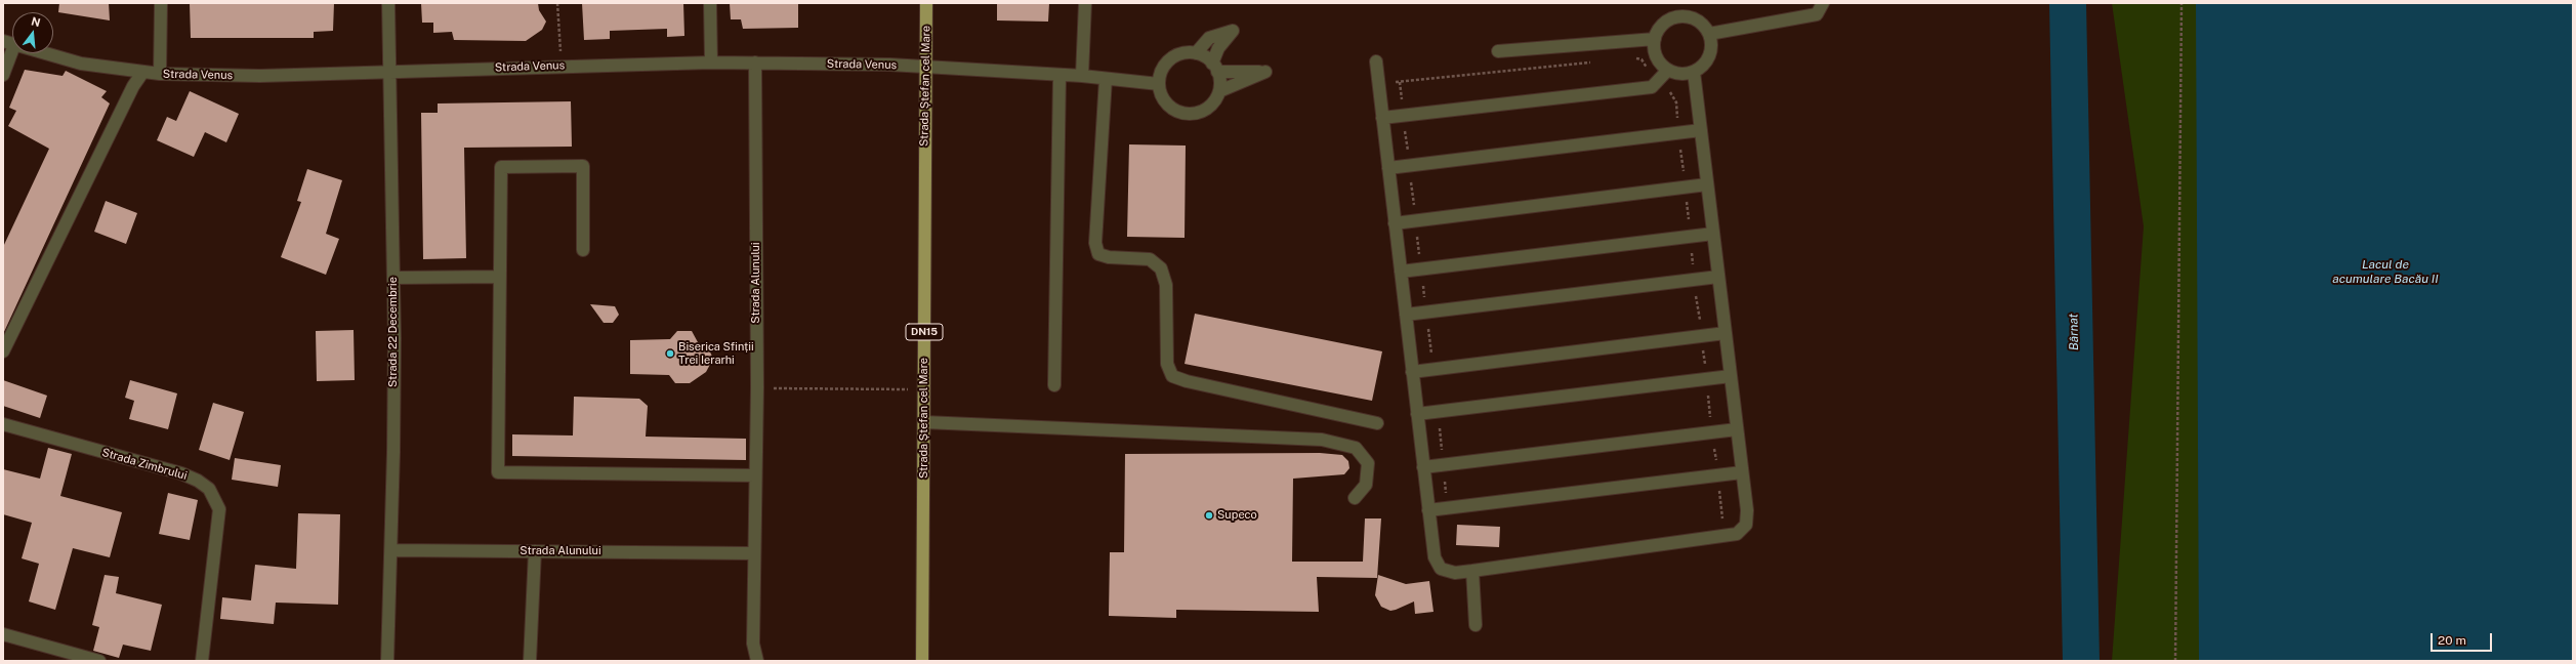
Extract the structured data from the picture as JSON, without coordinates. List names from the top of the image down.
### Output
{
  "streets": {
    "main road": ["Strada Ștefan cel Mare", "DN15"],
    "street": [
      "Strada Venus",
      "Strada Alunului",
      "Strada 22 Decembrie",
      "Strada Zimbrului"
    ]
  },
  "crossings": [
    ["Strada Venus", "Strada Ștefan cel Mare"],
    ["Strada Venus", "Strada Alunului"],
    ["Strada Venus", "Strada 22 Decembrie"],
    ["Strada Alunului", "Strada 22 Decembrie"]
  ],
  "water": ["Lacul de acumulare Bacău II", "Bârnat"],
  "places": ["Biserica Sfinții Trei Ierarhi", "Supeco"],
  "scale_bar": "20 m",
  "north": "top"
}
